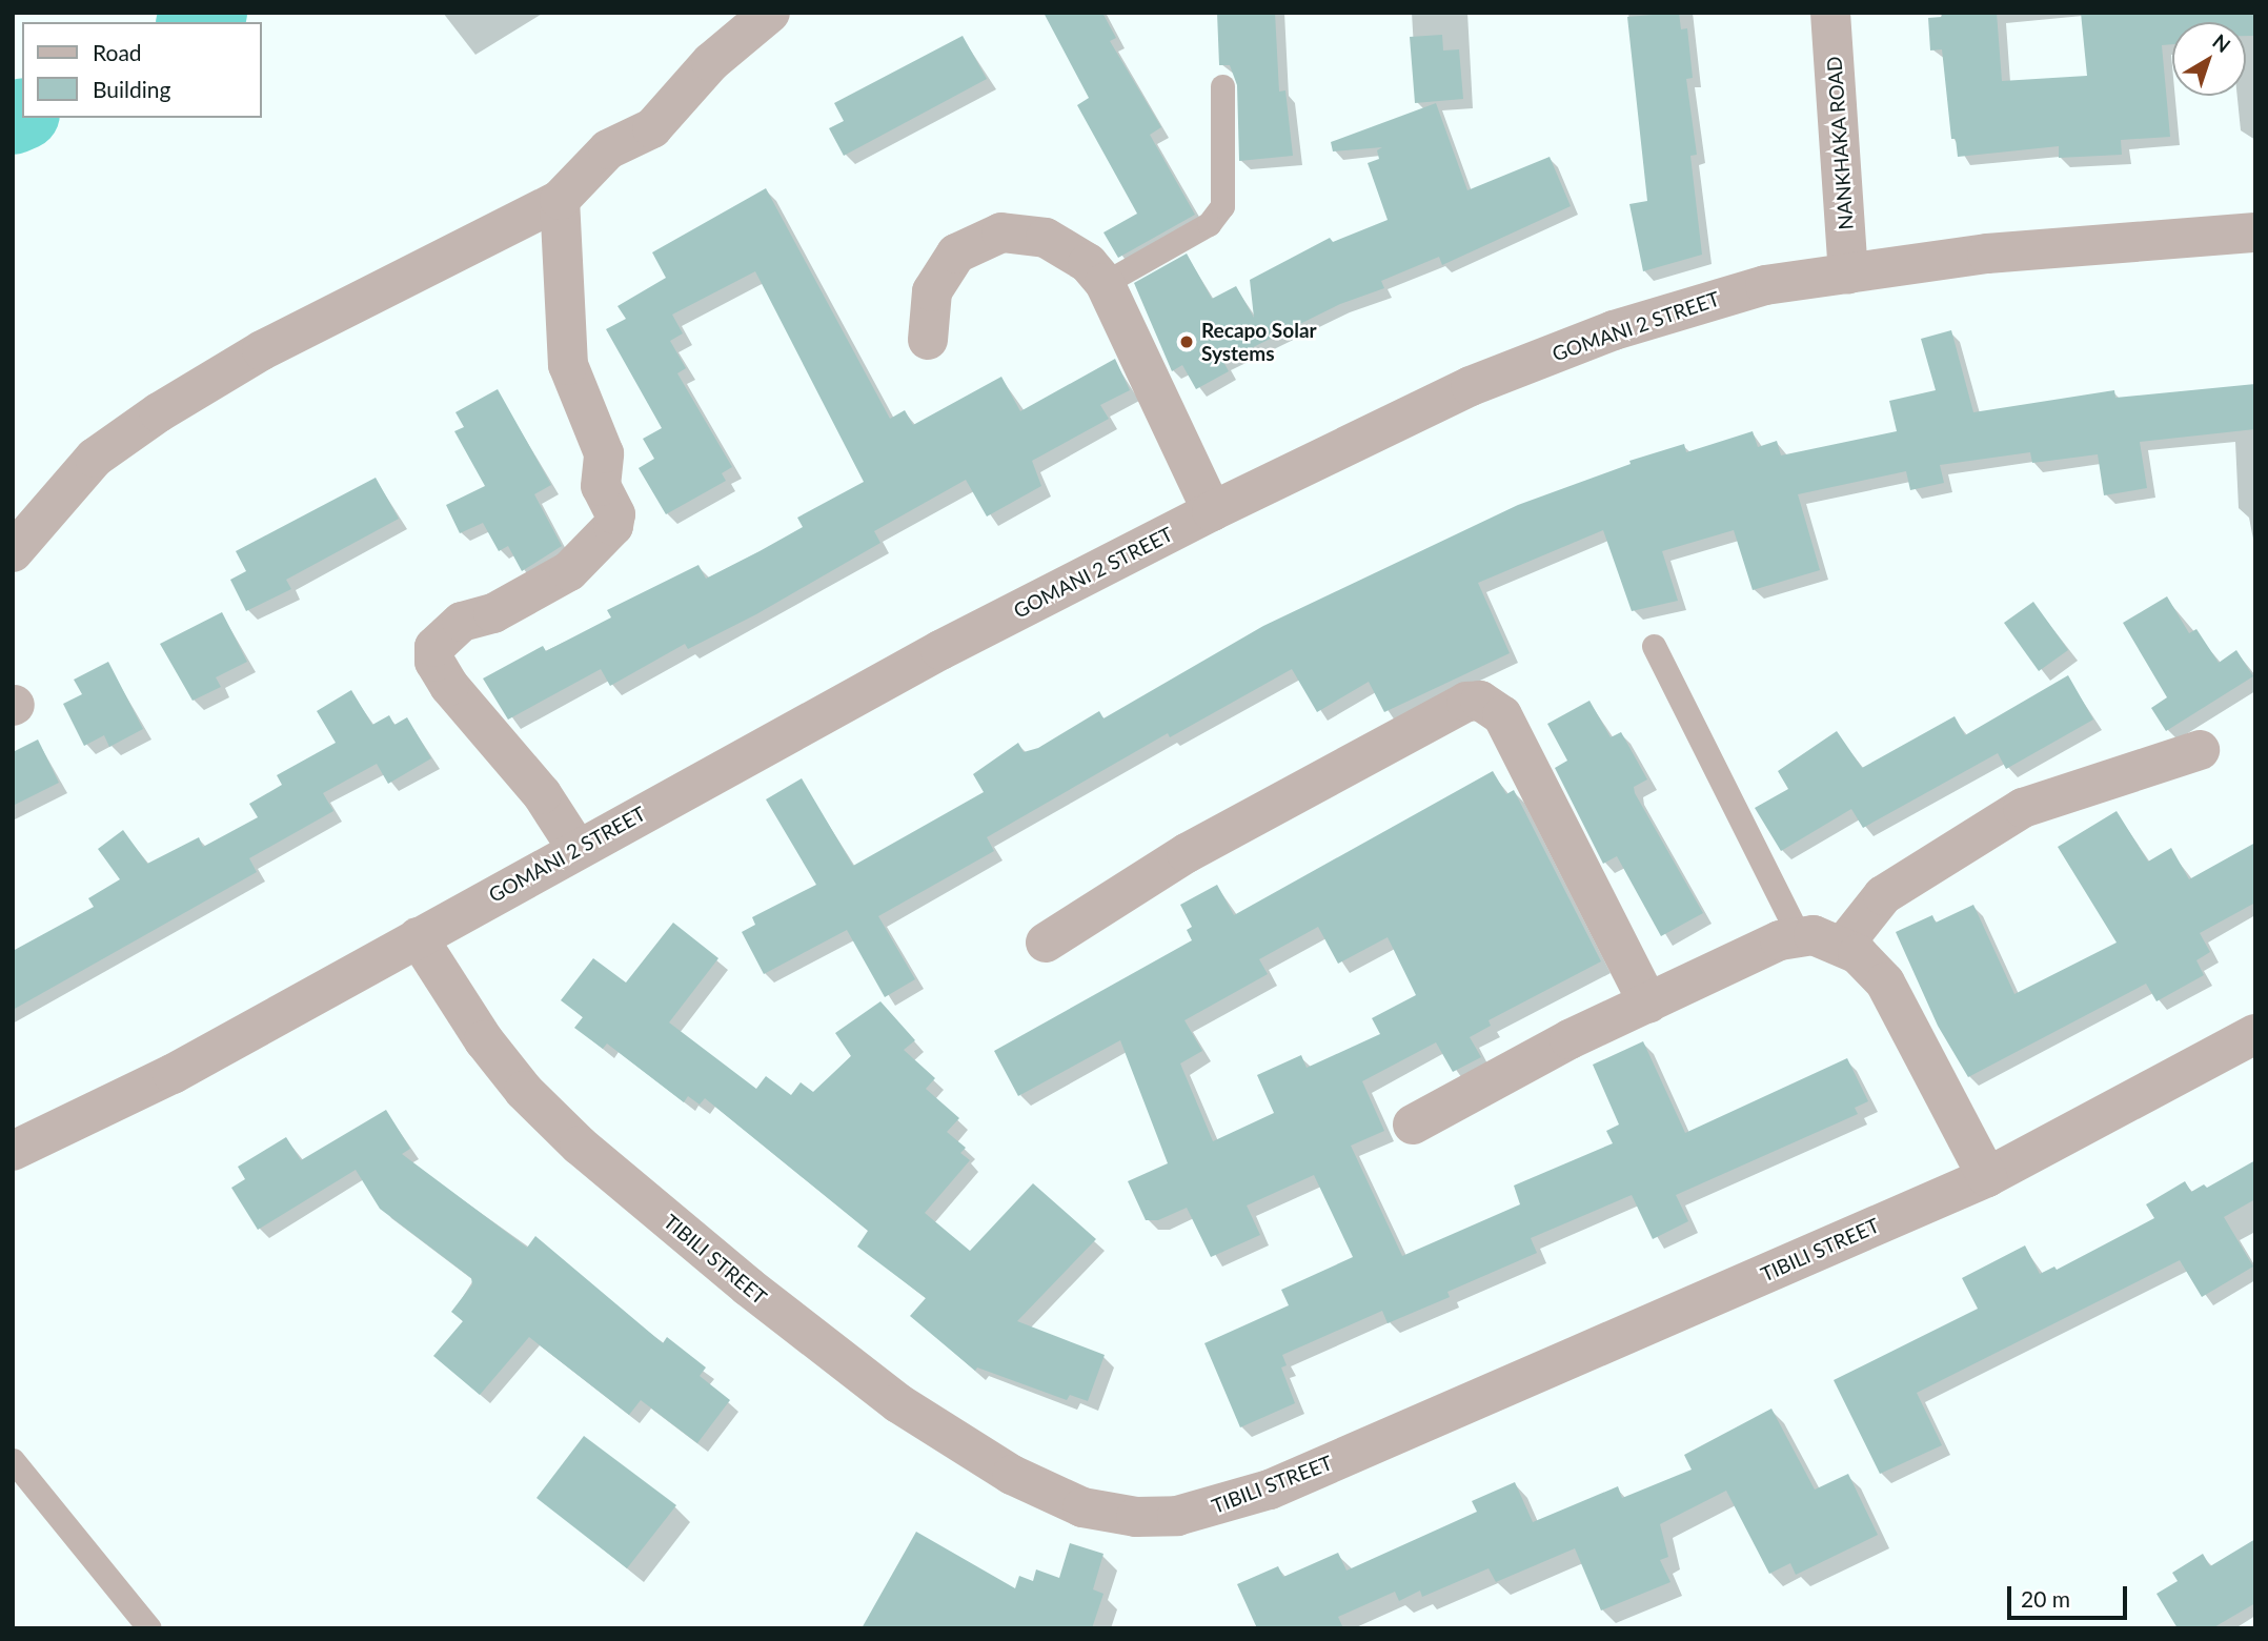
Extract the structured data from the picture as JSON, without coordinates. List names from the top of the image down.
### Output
{
  "streets": {
    "street": ["NANKHAKA ROAD", "GOMANI 2 STREET", "TIBILI STREET"]
  },
  "crossings": [
    ["NANKHAKA ROAD", "GOMANI 2 STREET"],
    ["GOMANI 2 STREET", "TIBILI STREET"]
  ],
  "places": ["Recapo Solar Systems"],
  "legend": ["Road", "Building"],
  "scale_bar": "20 m",
  "north": "top right"
}
